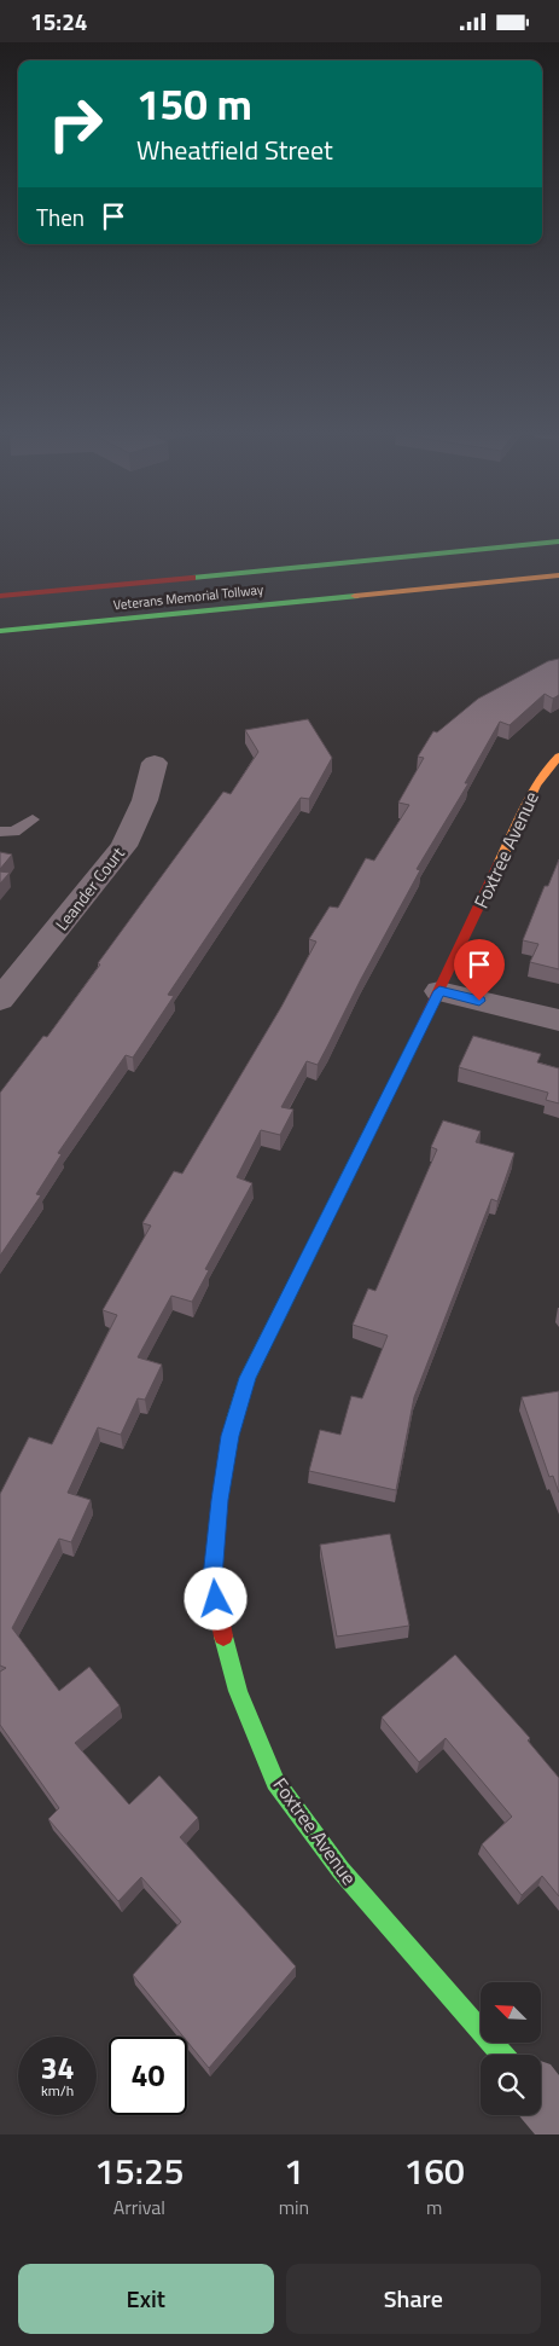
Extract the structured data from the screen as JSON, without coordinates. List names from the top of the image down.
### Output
{
  "streets": {
    "main road": ["Veterans Memorial Tollway", "Foxtree Avenue"],
    "street": ["Leander Court"]
  },
  "north": "top left",
  "page": {
    "status": "15:24",
    "turn": ["150 m", "Wheatfield Street"],
    "then": "Then",
    "speed": "34 km/h",
    "limit": "40",
    "eta": [
      "15:25",
      "Arrival",
      "1",
      "min",
      "160",
      "m"
    ],
    "buttons": ["Exit", "Share"]
  }
}
